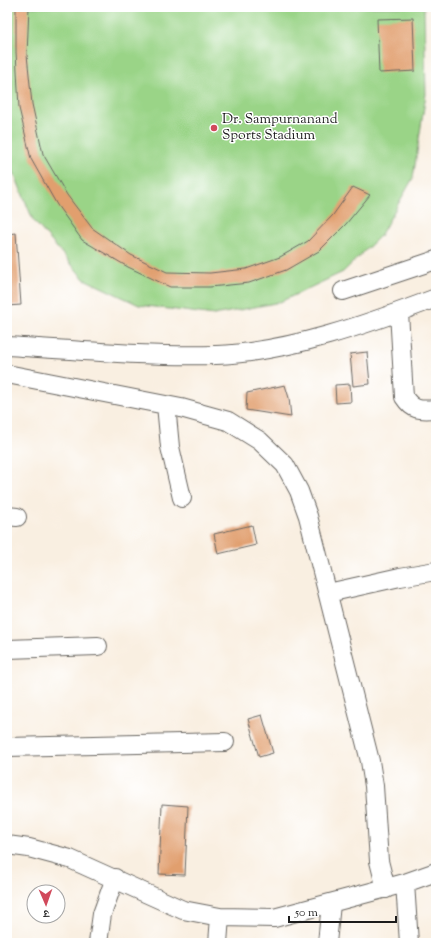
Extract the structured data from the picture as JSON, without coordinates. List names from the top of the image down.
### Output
{
  "places": ["Dr. Sampurnanand Sports Stadium"],
  "scale_bar": "50 m",
  "north": "bottom"
}
